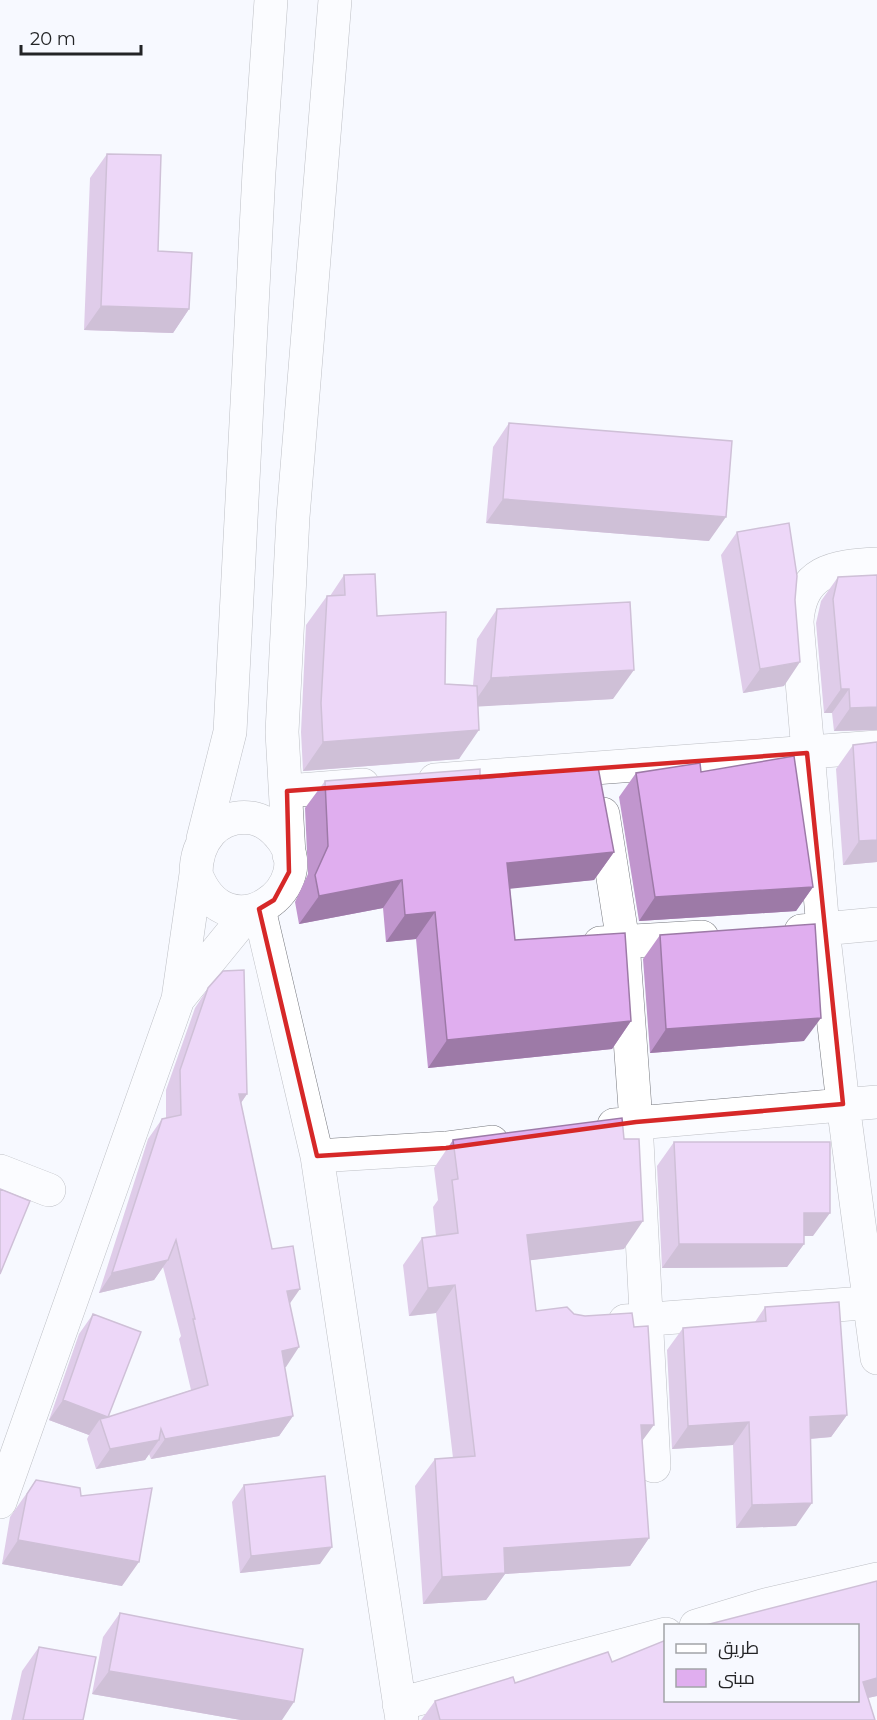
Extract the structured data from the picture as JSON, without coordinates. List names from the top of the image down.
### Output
{
  "legend": ["طريق", "مبنى"],
  "scale_bar": "20 m"
}
